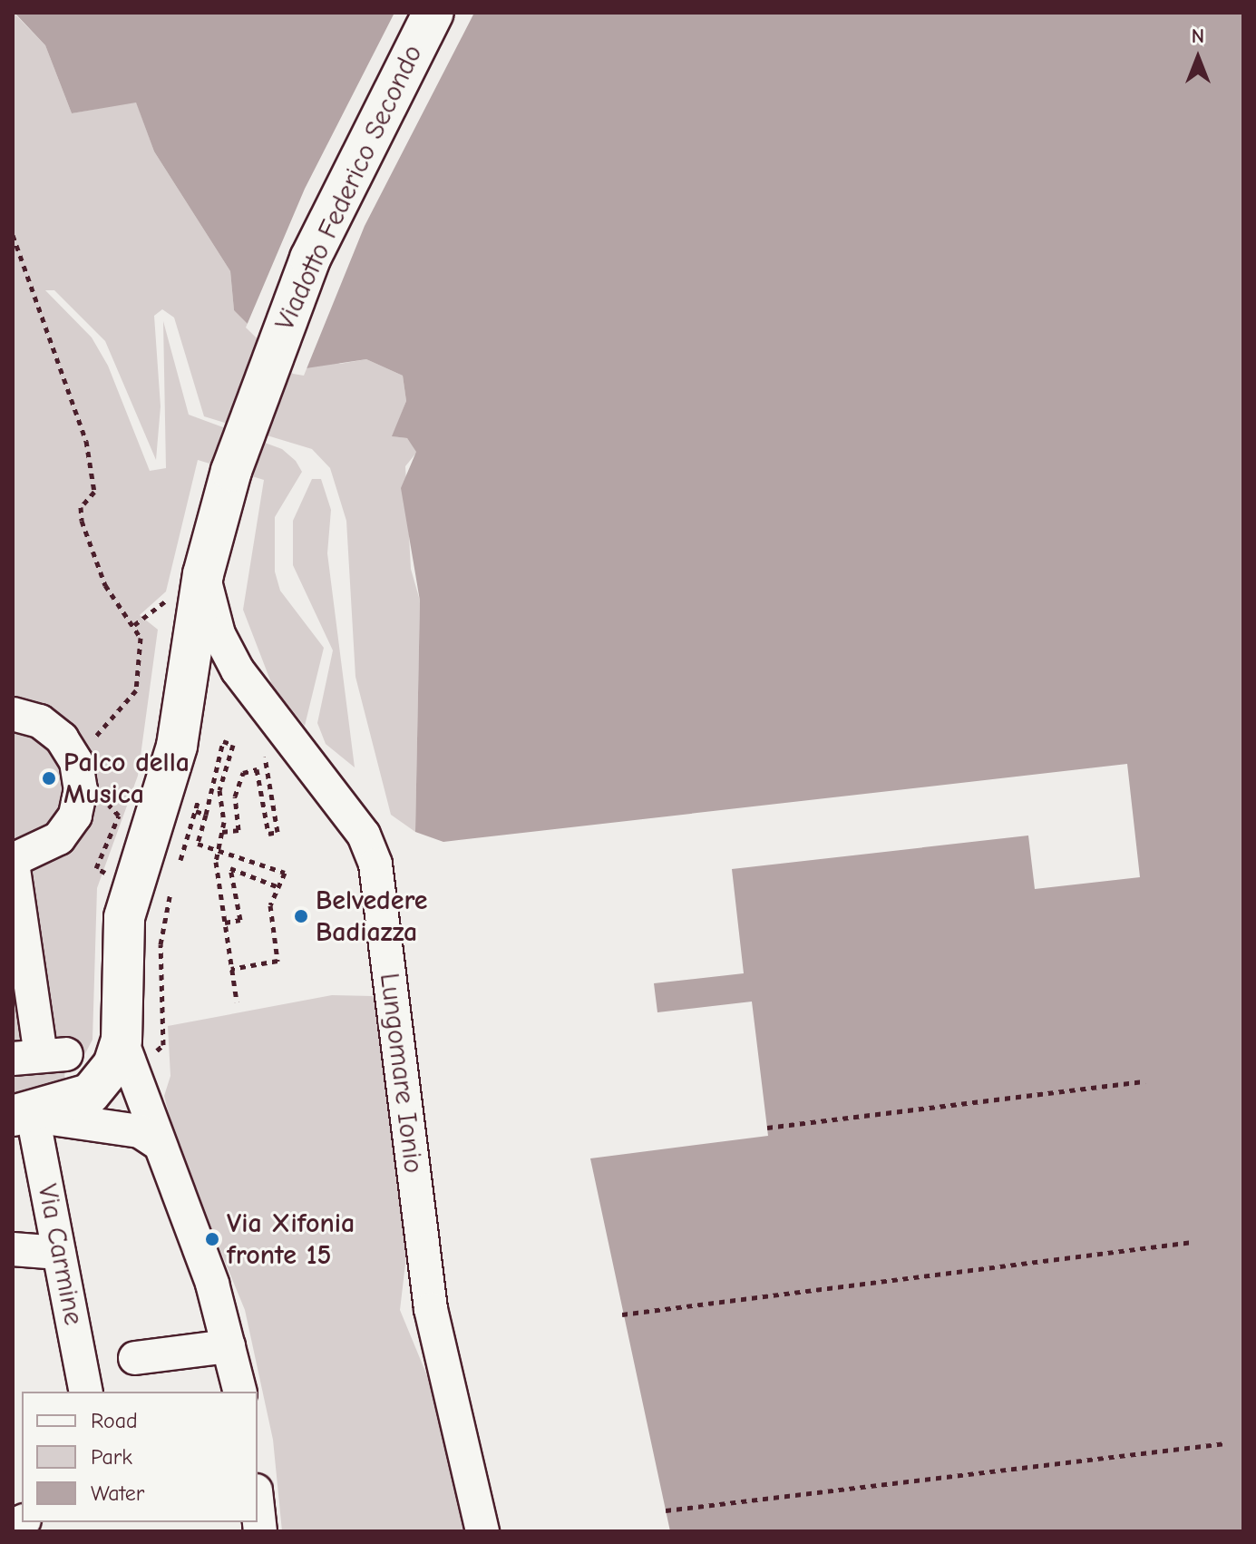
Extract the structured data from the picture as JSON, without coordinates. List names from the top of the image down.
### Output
{
  "streets": {
    "main road": ["Viadotto Federico Secondo"],
    "street": ["Lungomare Ionio", "Via Carmine"]
  },
  "crossings": [
    ["Viadotto Federico Secondo", "Lungomare Ionio"]
  ],
  "places": ["Palco della Musica", "Belvedere Badiazza", "Via Xifonia fronte 15"],
  "legend": ["Road", "Park", "Water"],
  "north": "top"
}
